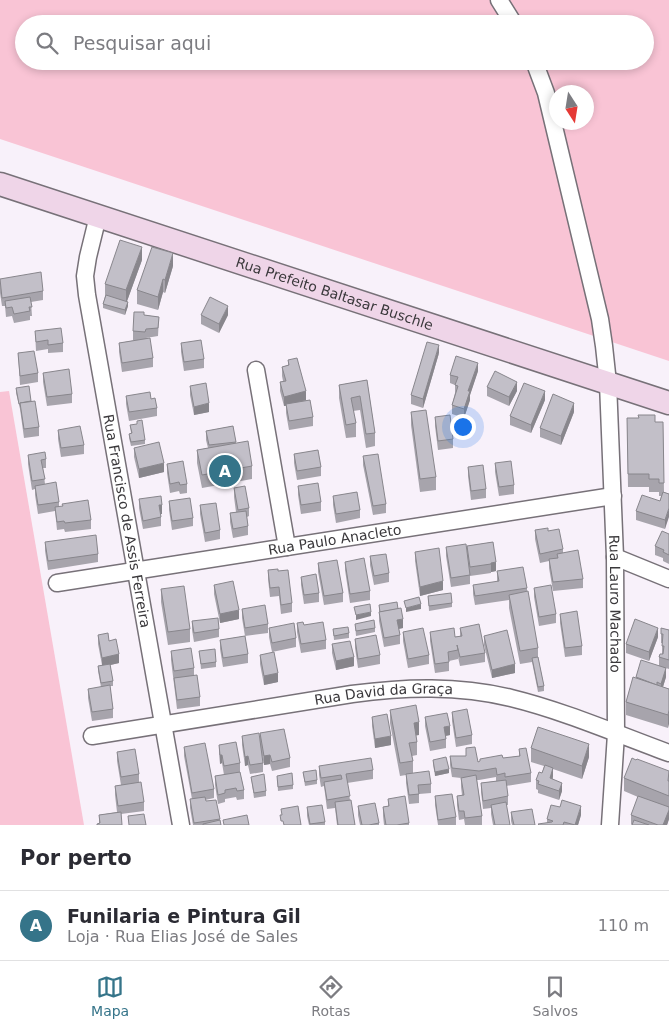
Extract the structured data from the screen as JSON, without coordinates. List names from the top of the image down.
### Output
{
  "streets": {
    "main road": ["Rua Prefeito Baltasar Buschle"],
    "street": [
      "Rua Francisco de Assis Ferreira",
      "Rua Paulo Anacleto",
      "Rua Lauro Machado",
      "Rua David da Graça"
    ]
  },
  "crossings": [
    ["Rua Prefeito Baltasar Buschle", "Rua Francisco de Assis Ferreira"],
    ["Rua Prefeito Baltasar Buschle", "Rua Lauro Machado"],
    ["Rua Francisco de Assis Ferreira", "Rua Paulo Anacleto"],
    ["Rua Francisco de Assis Ferreira", "Rua David da Graça"],
    ["Rua Paulo Anacleto", "Rua Lauro Machado"],
    ["Rua Lauro Machado", "Rua David da Graça"]
  ],
  "north": "bottom",
  "page": {
    "search": "Pesquisar aqui",
    "pins": "A",
    "heading": "Por perto",
    "list": [
      {
        "mark": "A",
        "name": "Funilaria e Pintura Gil",
        "note": "Loja · Rua Elias José de Sales",
        "value": "110 m"
      }
    ],
    "nav": ["Mapa", "Rotas", "Salvos"]
  }
}
